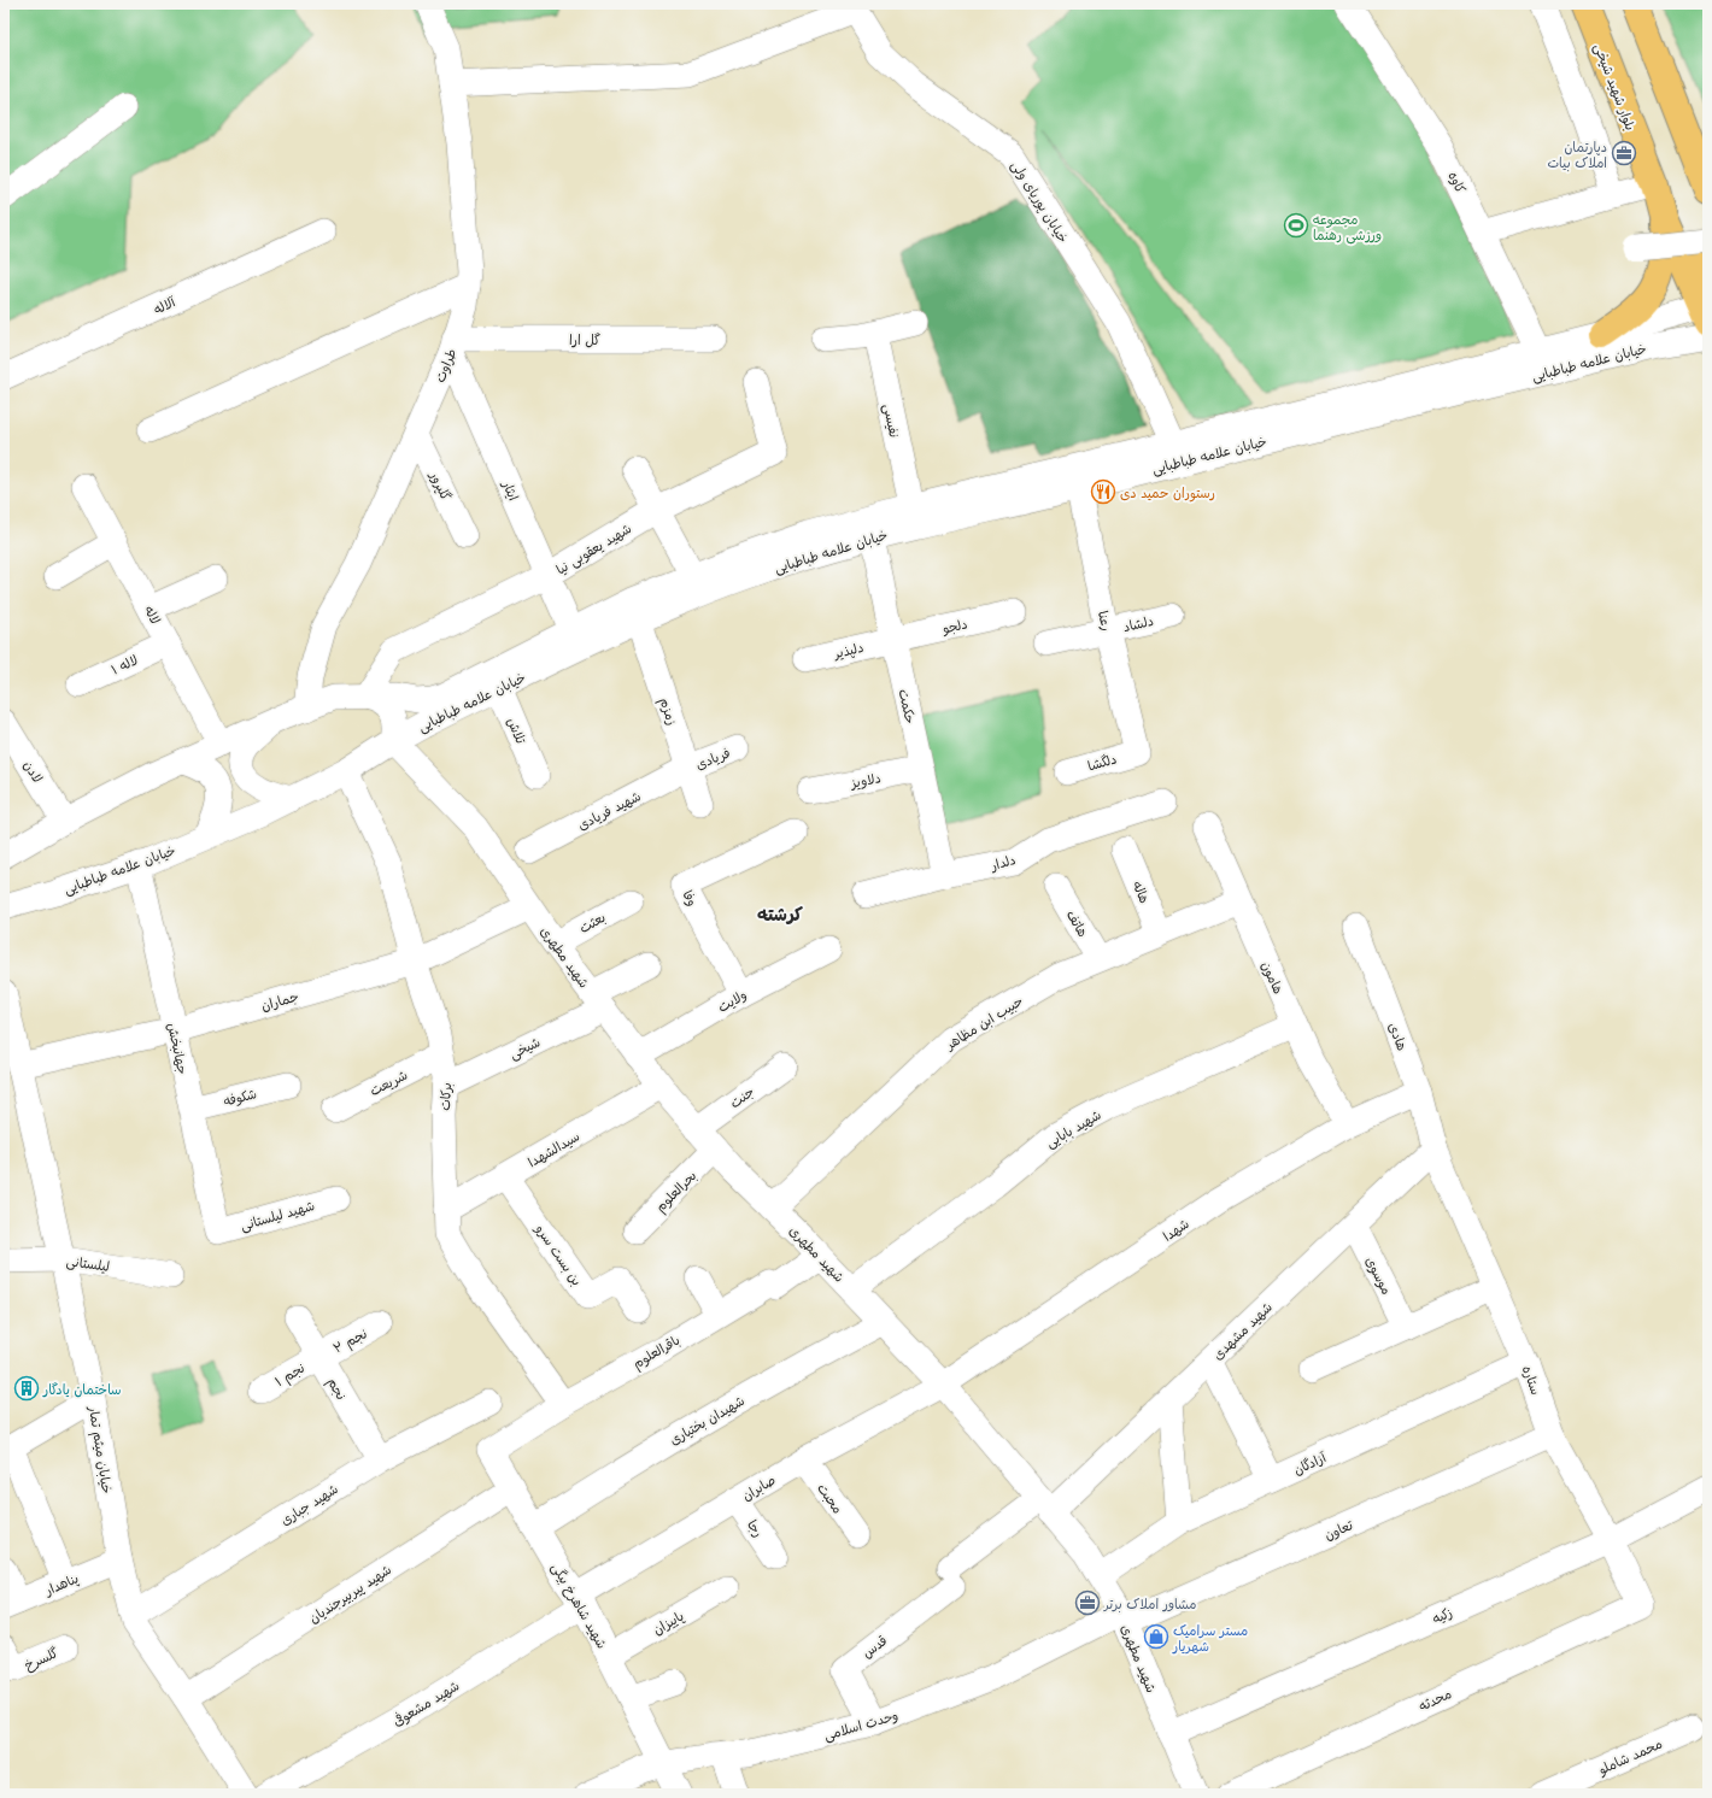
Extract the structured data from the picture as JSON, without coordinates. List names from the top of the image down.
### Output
{
  "streets": {
    "main road": ["بلوار شهید شیخی"],
    "street": [
      "کاوه",
      "خیابان پوریای ولی",
      "آلاله",
      "گل ارا",
      "خیابان علامه طباطبایی",
      "طراوت",
      "نفیسی",
      "گلپرور",
      "ایثار",
      "شهید یعقوبی نیا",
      "لاله",
      "رعنا",
      "دلشاد",
      "دلجو",
      "دلپذیر",
      "لاله ۱",
      "حکمت",
      "زمزم",
      "تلاش",
      "فریادی",
      "دلگشا",
      "لادن",
      "دلاویز",
      "شهید فریادی",
      "دلدار",
      "هاله",
      "وفا",
      "بعثت",
      "هاتف",
      "شهید مطهری",
      "هامون",
      "جماران",
      "ولایت",
      "حبیب ابن مظاهر",
      "هادی",
      "شیخی",
      "جهانبخش",
      "شریعت",
      "شکوفه",
      "برکات",
      "جنت",
      "شهید بابایی",
      "سیدالشهدا",
      "بحرالعلوم",
      "شهید لیلستانی",
      "شهدا",
      "بن بست سرو",
      "لیلستانی",
      "موسوی",
      "شهید مشهدی",
      "نجم ۲",
      "باقرالعلوم",
      "نجم ۱",
      "ستاره",
      "نجم",
      "شهیدان بختیاری",
      "خیابان میثم تمار",
      "آزادگان",
      "صابران",
      "محبت",
      "شهید جباری",
      "رجا",
      "تعاون",
      "پناهدار",
      "شهید پیربیرجندیان",
      "شهید شاهرخ بیگی",
      "زکیه",
      "پاییزان",
      "قدس",
      "گلسرخ",
      "محدثه",
      "شهید مشعوفی",
      "وحدت اسلامی",
      "محمد شاملو"
    ]
  },
  "crossings": [
    ["بلوار شهید شیخی", "خیابان علامه طباطبایی"],
    ["کاوه", "خیابان علامه طباطبایی"],
    ["خیابان پوریای ولی", "خیابان علامه طباطبایی"],
    ["گل ارا", "طراوت"],
    ["گل ارا", "ایثار"],
    ["خیابان علامه طباطبایی", "طراوت"],
    ["خیابان علامه طباطبایی", "نفیسی"],
    ["خیابان علامه طباطبایی", "ایثار"],
    ["خیابان علامه طباطبایی", "شهید یعقوبی نیا"],
    ["خیابان علامه طباطبایی", "لاله"],
    ["خیابان علامه طباطبایی", "رعنا"],
    ["خیابان علامه طباطبایی", "حکمت"],
    ["خیابان علامه طباطبایی", "زمزم"],
    ["خیابان علامه طباطبایی", "تلاش"],
    ["خیابان علامه طباطبایی", "لادن"],
    ["خیابان علامه طباطبایی", "شهید مطهری"],
    ["خیابان علامه طباطبایی", "جهانبخش"],
    ["خیابان علامه طباطبایی", "برکات"],
    ["طراوت", "گلپرور"],
    ["طراوت", "ایثار"],
    ["ایثار", "شهید یعقوبی نیا"],
    ["لاله", "لاله ۱"],
    ["رعنا", "دلشاد"],
    ["رعنا", "دلگشا"],
    ["دلجو", "دلپذیر"],
    ["دلجو", "حکمت"],
    ["دلپذیر", "حکمت"],
    ["حکمت", "دلاویز"],
    ["حکمت", "دلدار"],
    ["زمزم", "فریادی"],
    ["زمزم", "شهید فریادی"],
    ["فریادی", "شهید فریادی"],
    ["هاله", "حبیب ابن مظاهر"],
    ["وفا", "ولایت"],
    ["بعثت", "شهید مطهری"],
    ["هاتف", "حبیب ابن مظاهر"],
    ["شهید مطهری", "جماران"],
    ["شهید مطهری", "ولایت"],
    ["شهید مطهری", "حبیب ابن مظاهر"],
    ["شهید مطهری", "شیخی"],
    ["شهید مطهری", "جنت"],
    ["شهید مطهری", "شهید بابایی"],
    ["شهید مطهری", "سیدالشهدا"],
    ["شهید مطهری", "بحرالعلوم"],
    ["شهید مطهری", "شهدا"],
    ["شهید مطهری", "شهید مشهدی"],
    ["شهید مطهری", "باقرالعلوم"],
    ["شهید مطهری", "شهیدان بختیاری"],
    ["شهید مطهری", "آزادگان"],
    ["شهید مطهری", "صابران"],
    ["شهید مطهری", "تعاون"],
    ["شهید مطهری", "زکیه"],
    ["شهید مطهری", "قدس"],
    ["شهید مطهری", "وحدت اسلامی"],
    ["هامون", "حبیب ابن مظاهر"],
    ["هامون", "شهید بابایی"],
    ["هامون", "شهدا"],
    ["جماران", "جهانبخش"],
    ["جماران", "برکات"],
    ["جماران", "خیابان میثم تمار"],
    ["هادی", "شهدا"],
    ["هادی", "شهید مشهدی"],
    ["هادی", "ستاره"],
    ["شیخی", "برکات"],
    ["جهانبخش", "شکوفه"],
    ["جهانبخش", "شهید لیلستانی"],
    ["شریعت", "برکات"],
    ["برکات", "سیدالشهدا"],
    ["برکات", "باقرالعلوم"],
    ["سیدالشهدا", "بن بست سرو"],
    ["شهدا", "صابران"],
    ["لیلستانی", "خیابان میثم تمار"],
    ["موسوی", "شهید مشهدی"],
    ["شهید مشهدی", "ستاره"],
    ["شهید مشهدی", "قدس"],
    ["نجم ۲", "نجم ۱"],
    ["نجم ۲", "نجم"],
    ["باقرالعلوم", "شهید شاهرخ بیگی"],
    ["نجم ۱", "نجم"],
    ["ستاره", "آزادگان"],
    ["ستاره", "تعاون"],
    ["ستاره", "زکیه"],
    ["ستاره", "محدثه"],
    ["نجم", "شهید جباری"],
    ["شهیدان بختیاری", "شهید شاهرخ بیگی"],
    ["خیابان میثم تمار", "شهید جباری"],
    ["خیابان میثم تمار", "پناهدار"],
    ["خیابان میثم تمار", "شهید پیربیرجندیان"],
    ["صابران", "محبت"],
    ["صابران", "رجا"],
    ["صابران", "شهید شاهرخ بیگی"],
    ["صابران", "شهید مشعوفی"],
    ["تعاون", "وحدت اسلامی"],
    ["شهید پیربیرجندیان", "شهید شاهرخ بیگی"],
    ["شهید شاهرخ بیگی", "پاییزان"],
    ["شهید شاهرخ بیگی", "شهید مشعوفی"],
    ["شهید شاهرخ بیگی", "وحدت اسلامی"],
    ["قدس", "وحدت اسلامی"]
  ],
  "districts": ["کرشته"],
  "places": {
    "office": ["دپارتمان املاک بیات", "مشاور املاک برتر"],
    "sports": ["مجموعه ورزشی رهنما"],
    "restaurant": ["رستوران حمید دی"],
    "building": ["ساختمان یادگار"],
    "shop": ["مستر سرامیک شهریار"]
  }
}
